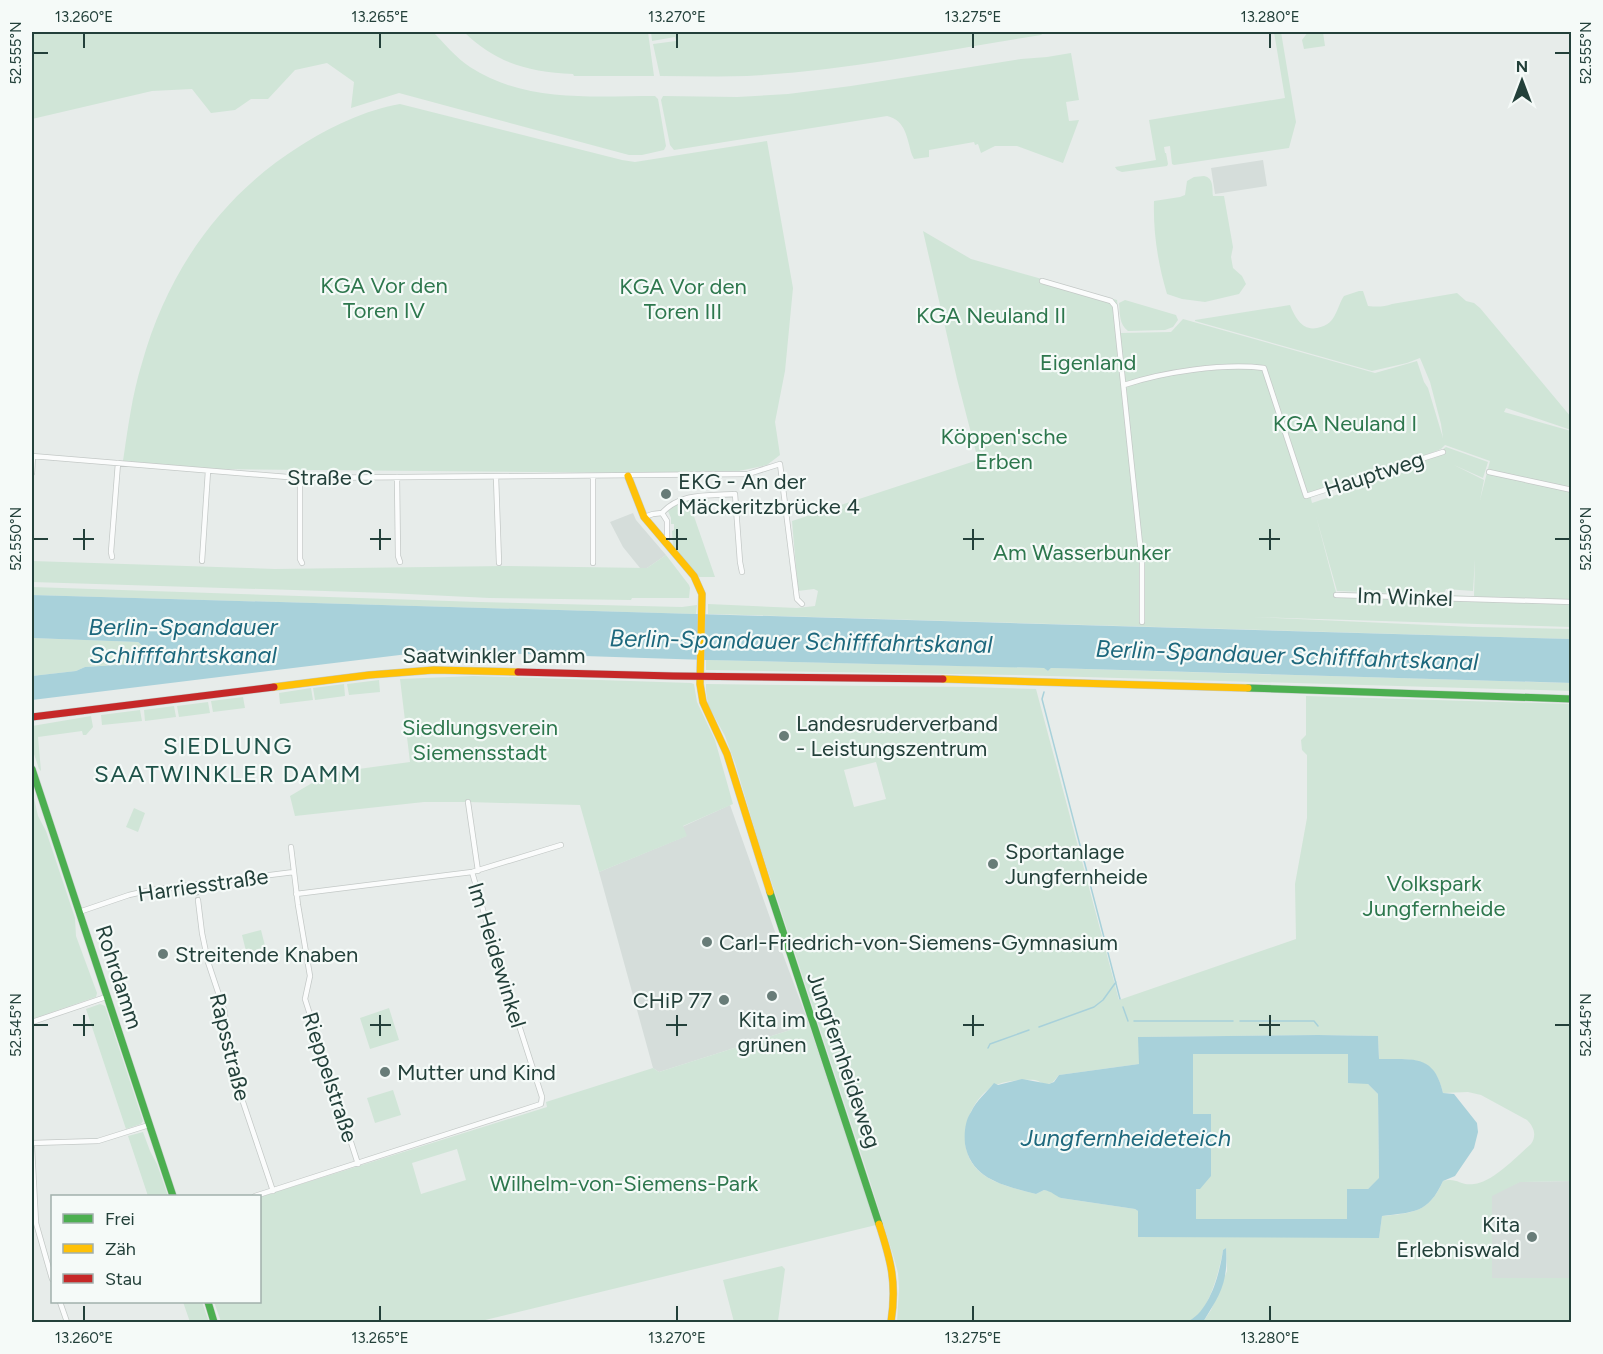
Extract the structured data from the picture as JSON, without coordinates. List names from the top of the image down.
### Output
{
  "streets": {
    "main road": ["Saatwinkler Damm", "Rohrdamm", "Jungfernheideweg"],
    "street": [
      "Hauptweg",
      "Straße C",
      "Im Winkel",
      "Harriesstraße",
      "Im Heidewinkel",
      "Rapsstraße",
      "Rieppelstraße"
    ]
  },
  "crossings": [
    ["Straße C", "Jungfernheideweg"],
    ["Saatwinkler Damm", "Jungfernheideweg"],
    ["Harriesstraße", "Rohrdamm"],
    ["Harriesstraße", "Rieppelstraße"],
    ["Im Heidewinkel", "Rieppelstraße"]
  ],
  "districts": ["SIEDLUNG SAATWINKLER DAMM"],
  "water": ["Berlin-Spandauer Schifffahrtskanal", "Jungfernheideteich"],
  "parks": [
    "KGA Vor den Toren IV",
    "KGA Vor den Toren III",
    "KGA Neuland II",
    "Eigenland",
    "KGA Neuland I",
    "Köppen'sche Erben",
    "Am Wasserbunker",
    "Siedlungsverein Siemensstadt",
    "Volkspark Jungfernheide",
    "Wilhelm-von-Siemens-Park"
  ],
  "places": [
    "EKG - An der Mäckeritzbrücke 4",
    "Landesruderverband - Leistungszentrum",
    "Sportanlage Jungfernheide",
    "Carl-Friedrich-von-Siemens-Gymnasium",
    "Streitende Knaben",
    "Kita im grünen",
    "CHiP 77",
    "Mutter und Kind",
    "Kita Erlebniswald"
  ],
  "legend": ["Frei", "Zäh", "Stau"],
  "north": "top",
  "coordinates": [
    "13.260°E",
    "13.265°E",
    "13.270°E",
    "13.275°E",
    "13.280°E",
    "52.555°N",
    "52.550°N",
    "52.545°N"
  ]
}
